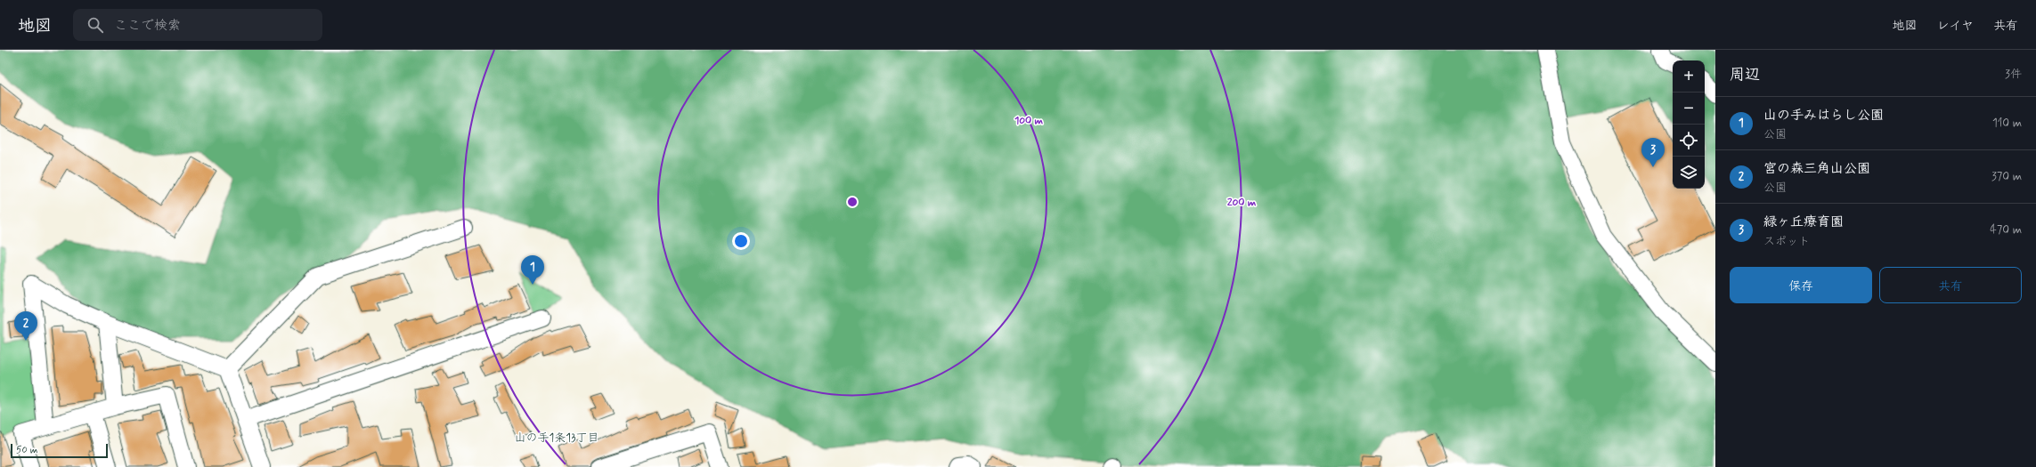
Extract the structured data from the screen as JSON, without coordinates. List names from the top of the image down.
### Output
{
  "districts": ["山の手1条13丁目"],
  "scale_bar": "50 m",
  "page": {
    "header": "地図",
    "search": "ここで検索",
    "nav": ["地図", "レイヤ", "共有"],
    "heading": ["周辺", "3件"],
    "map_buttons": ["+", "−"],
    "list": [
      {
        "mark": "1",
        "name": "山の手みはらし公園",
        "note": "公園",
        "value": "110 m"
      },
      {
        "mark": "2",
        "name": "宮の森三角山公園",
        "note": "公園",
        "value": "370 m"
      },
      {
        "mark": "3",
        "name": "緑ヶ丘療育園",
        "note": "スポット",
        "value": "470 m"
      }
    ],
    "pins": ["3", "1", "2"],
    "buttons": ["保存", "共有"],
    "scale": "50 m"
  },
  "rings": ["100 m", "200 m"]
}
